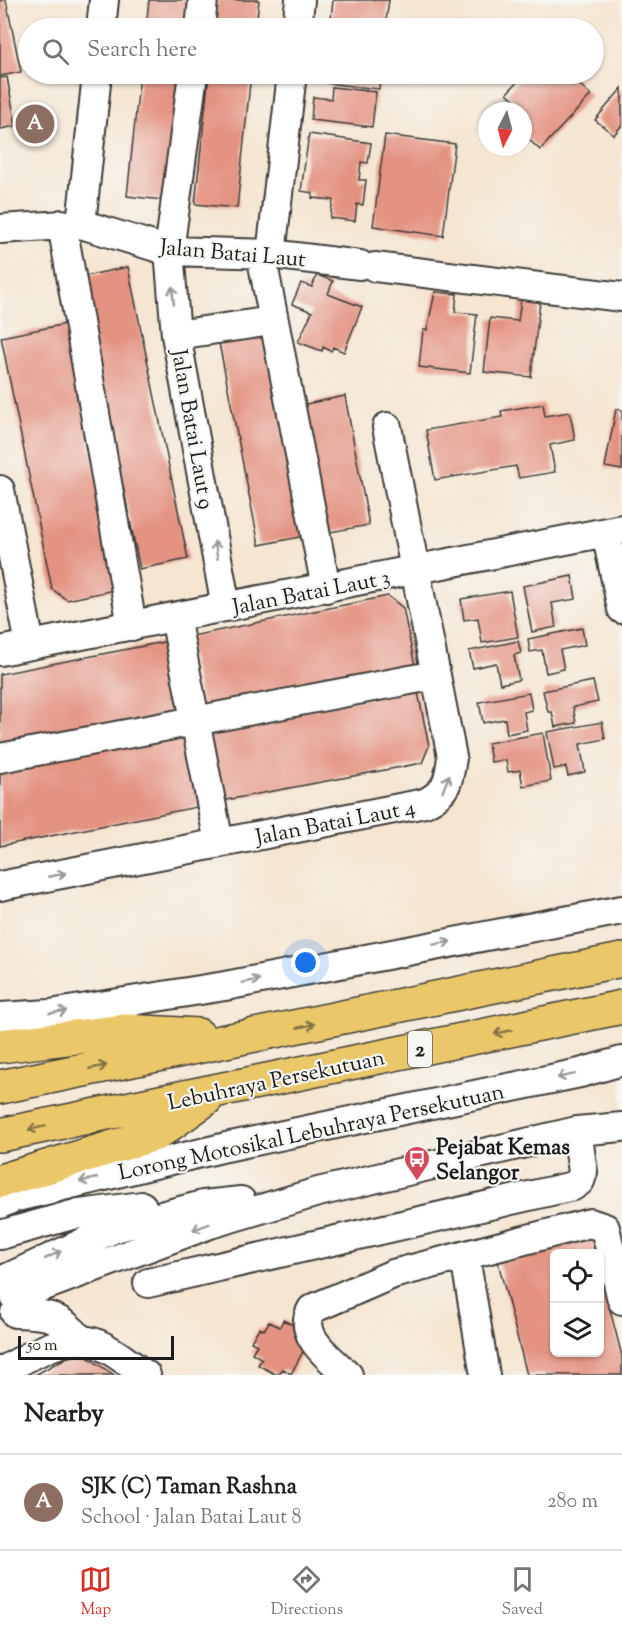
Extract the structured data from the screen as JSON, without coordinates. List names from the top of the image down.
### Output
{
  "streets": {
    "highway": ["2", "Lebuhraya Persekutuan"],
    "street": [
      "Jalan Batai Laut",
      "Jalan Batai Laut 9",
      "Jalan Batai Laut 3",
      "Jalan Batai Laut 4",
      "Lorong Motosikal Lebuhraya Persekutuan"
    ]
  },
  "crossings": [
    ["Jalan Batai Laut", "Jalan Batai Laut 9"],
    ["Jalan Batai Laut 9", "Jalan Batai Laut 3"],
    ["Jalan Batai Laut 3", "Jalan Batai Laut 4"]
  ],
  "places": {
    "bus stop": ["Pejabat Kemas Selangor"]
  },
  "scale_bar": "50 m",
  "north": "bottom",
  "page": {
    "search": "Search here",
    "pins": "A",
    "scale": "50 m",
    "heading": "Nearby",
    "list": [
      {
        "mark": "A",
        "name": "SJK (C) Taman Rashna",
        "note": "School · Jalan Batai Laut 8",
        "value": "280 m"
      }
    ],
    "nav": ["Map", "Directions", "Saved"]
  }
}
